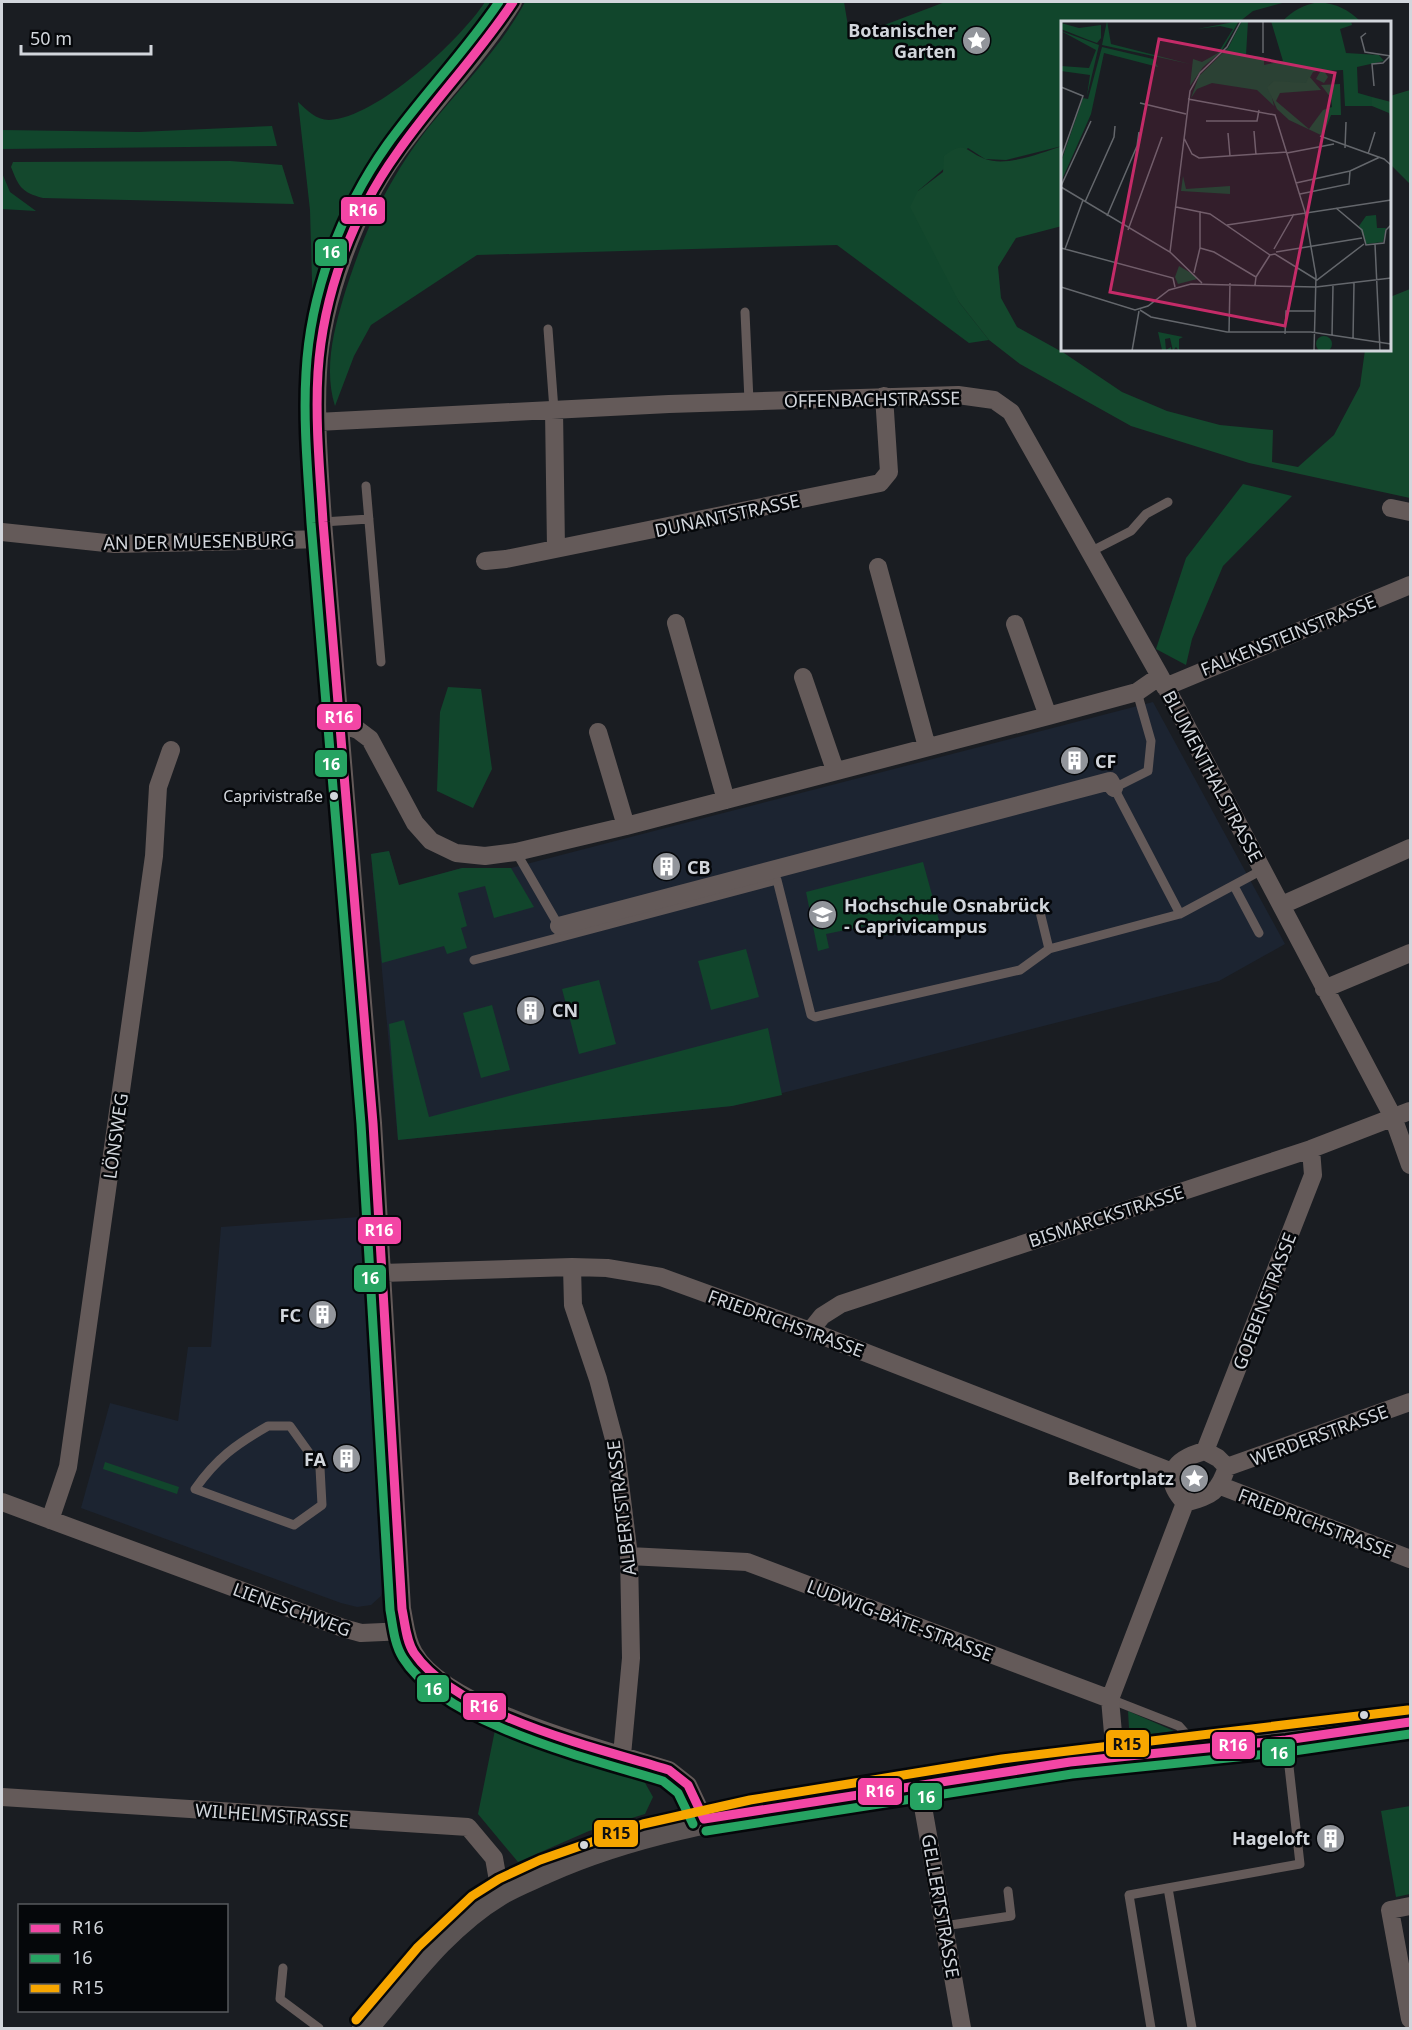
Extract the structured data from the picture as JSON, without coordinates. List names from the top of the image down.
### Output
{
  "streets": {
    "street": [
      "OFFENBACHSTRASSE",
      "DUNANTSTRASSE",
      "AN DER MUESENBURG",
      "FALKENSTEINSTRASSE",
      "BLUMENTHALSTRASSE",
      "LÖNSWEG",
      "BISMARCKSTRASSE",
      "GOEBENSTRASSE",
      "FRIEDRICHSTRASSE",
      "WERDERSTRASSE",
      "ALBERTSTRASSE",
      "LIENESCHWEG",
      "LUDWIG-BÄTE-STRASSE",
      "WILHELMSTRASSE",
      "GELLERTSTRASSE"
    ]
  },
  "crossings": [
    ["OFFENBACHSTRASSE", "DUNANTSTRASSE"],
    ["OFFENBACHSTRASSE", "BLUMENTHALSTRASSE"],
    ["FALKENSTEINSTRASSE", "BLUMENTHALSTRASSE"],
    ["BLUMENTHALSTRASSE", "BISMARCKSTRASSE"],
    ["LÖNSWEG", "LIENESCHWEG"],
    ["BISMARCKSTRASSE", "GOEBENSTRASSE"],
    ["BISMARCKSTRASSE", "FRIEDRICHSTRASSE"],
    ["GOEBENSTRASSE", "FRIEDRICHSTRASSE"],
    ["GOEBENSTRASSE", "WERDERSTRASSE"],
    ["FRIEDRICHSTRASSE", "WERDERSTRASSE"],
    ["FRIEDRICHSTRASSE", "ALBERTSTRASSE"],
    ["ALBERTSTRASSE", "LUDWIG-BÄTE-STRASSE"]
  ],
  "places": {
    "place": ["Botanischer Garten", "Belfortplatz"],
    "building": [
      "CF",
      "CB",
      "CN",
      "FC",
      "FA",
      "Hageloft"
    ],
    "other": ["Caprivistraße"],
    "school or university": ["Hochschule Osnabrück - Caprivicampus"]
  },
  "lines": ["transit line R16", "transit line 16", "transit line R15"],
  "legend": ["R16", "16", "R15"],
  "scale_bar": "50 m"
}
